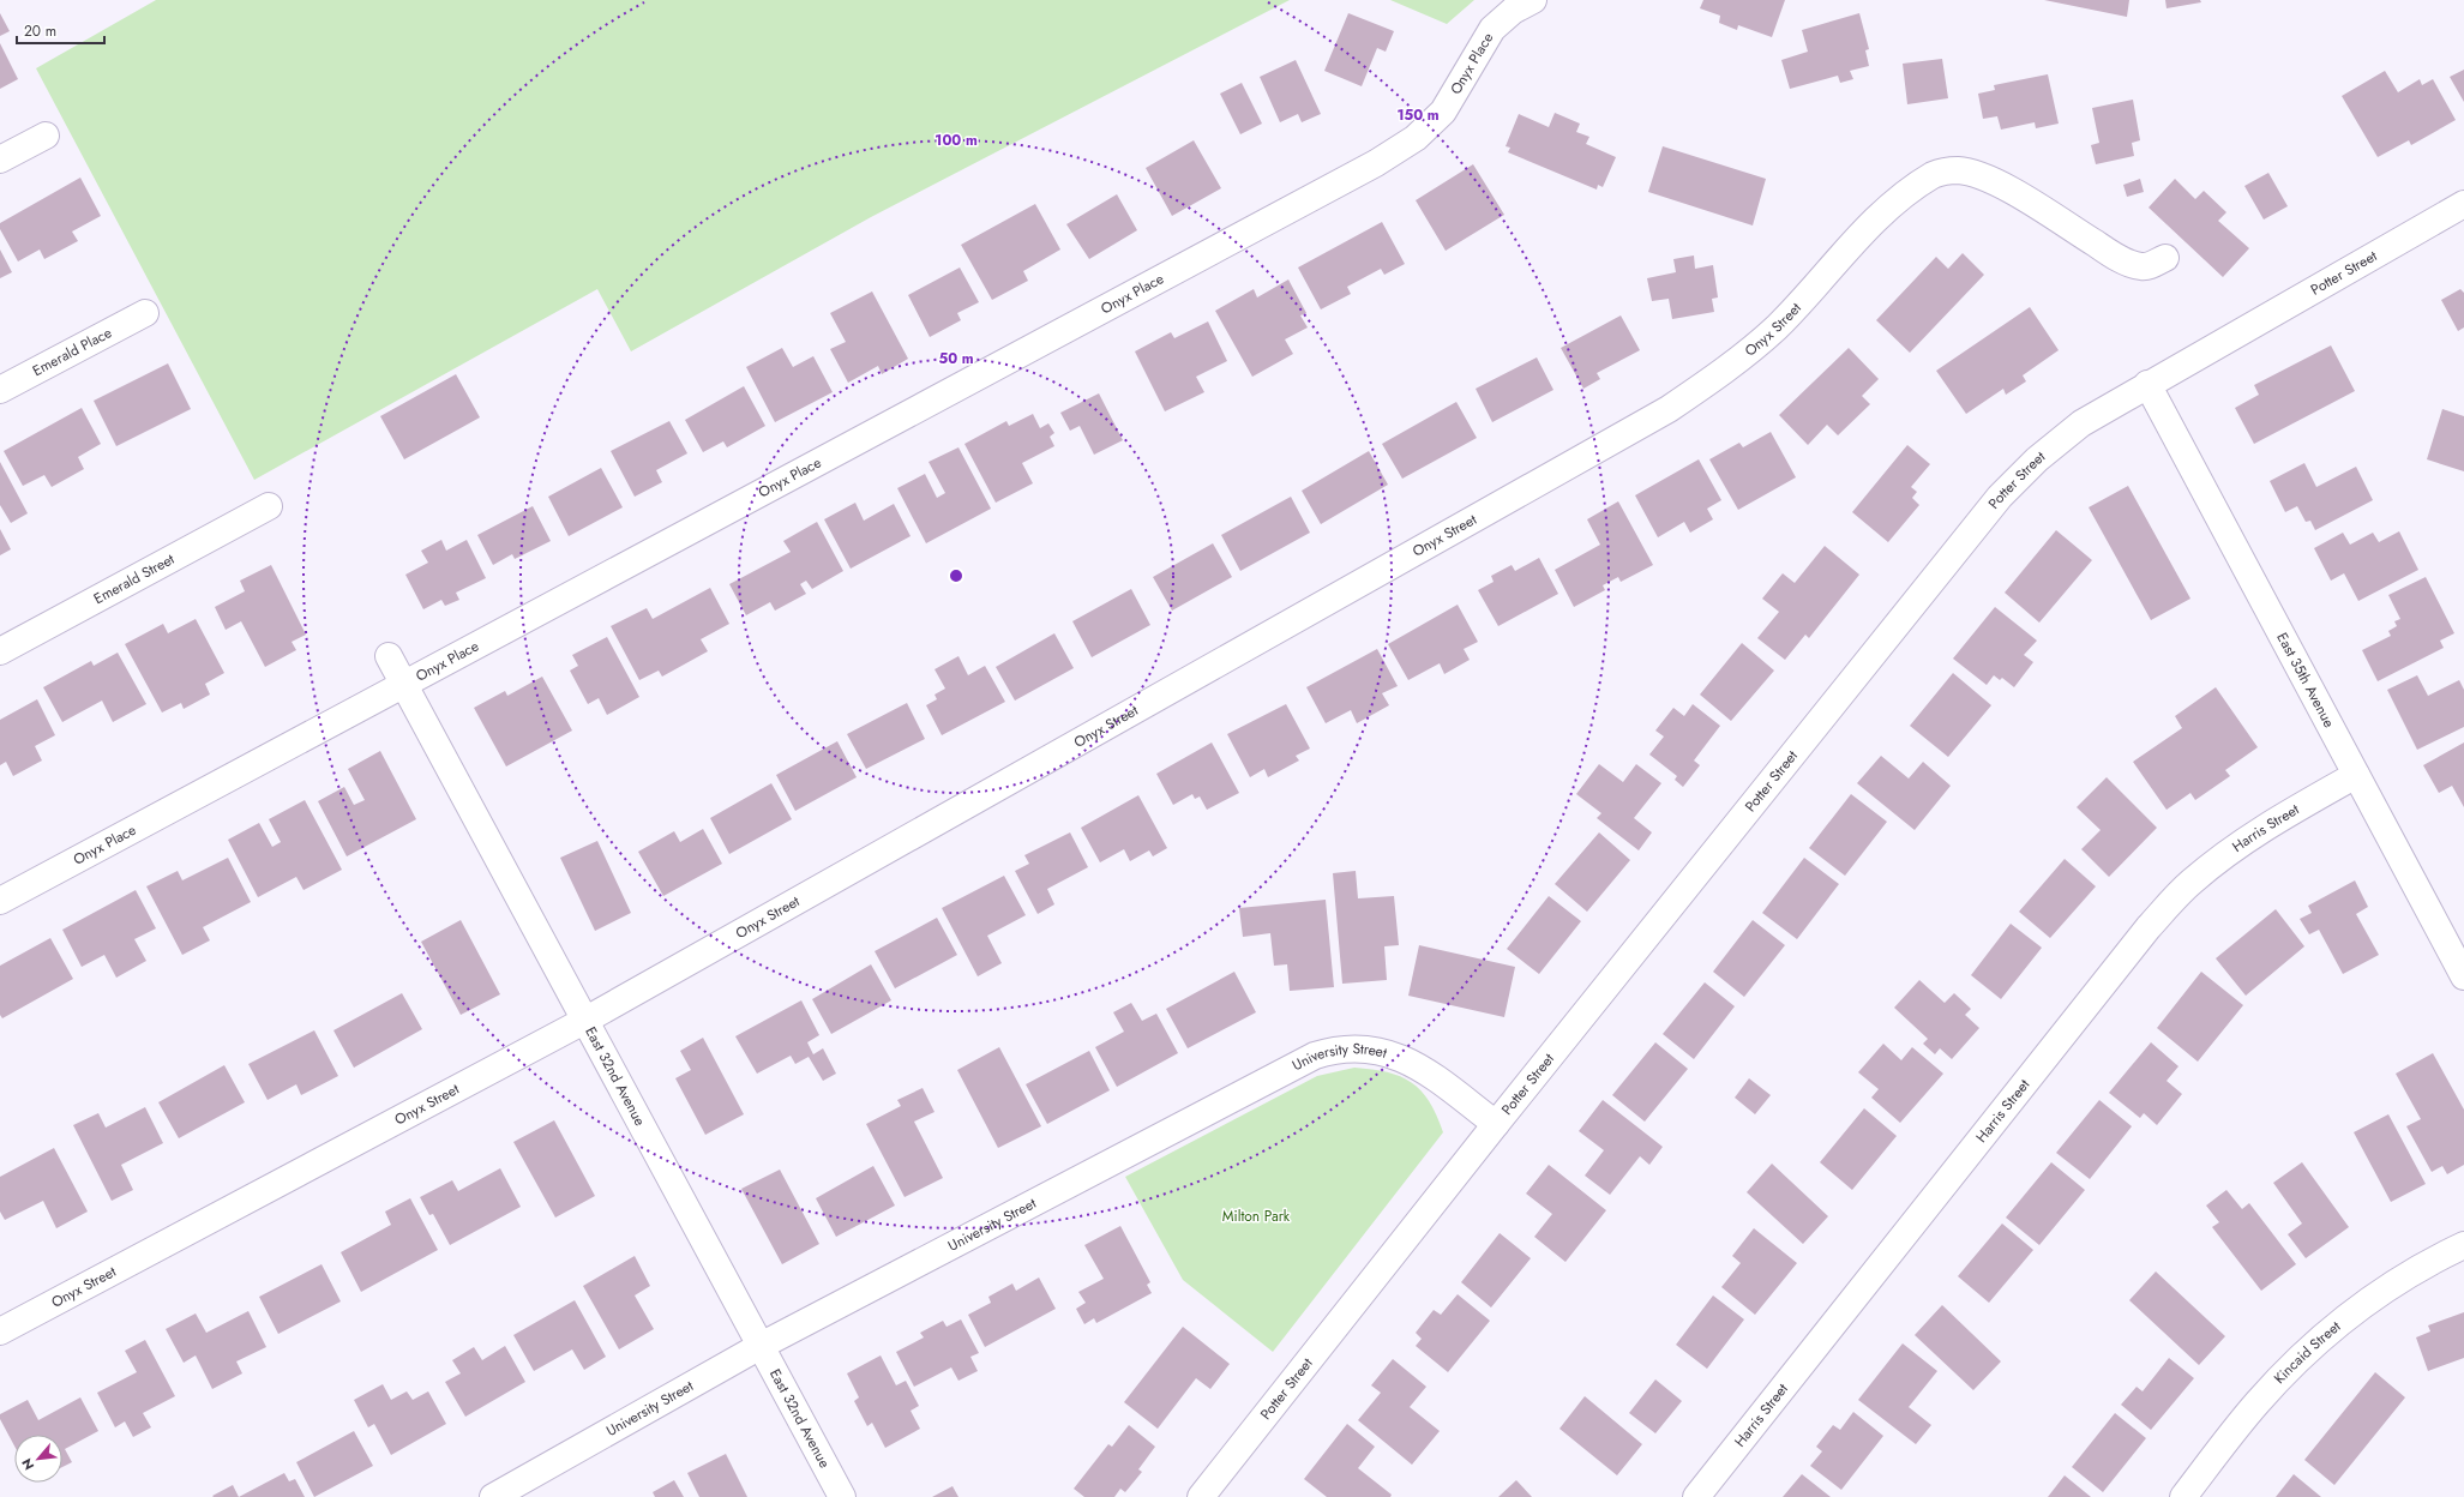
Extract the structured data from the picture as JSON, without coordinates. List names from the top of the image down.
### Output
{
  "streets": {
    "street": [
      "Onyx Place",
      "Potter Street",
      "Onyx Street",
      "Emerald Place",
      "Emerald Street",
      "East 35th Avenue",
      "Harris Street",
      "University Street",
      "East 32nd Avenue",
      "Kincaid Street"
    ]
  },
  "crossings": [
    ["Onyx Place", "East 32nd Avenue"],
    ["Potter Street", "East 35th Avenue"],
    ["Potter Street", "University Street"],
    ["Onyx Street", "East 32nd Avenue"],
    ["East 35th Avenue", "Harris Street"],
    ["University Street", "East 32nd Avenue"]
  ],
  "parks": ["Milton Park"],
  "scale_bar": "20 m",
  "north": "bottom left",
  "rings": ["150 m", "100 m", "50 m"]
}
